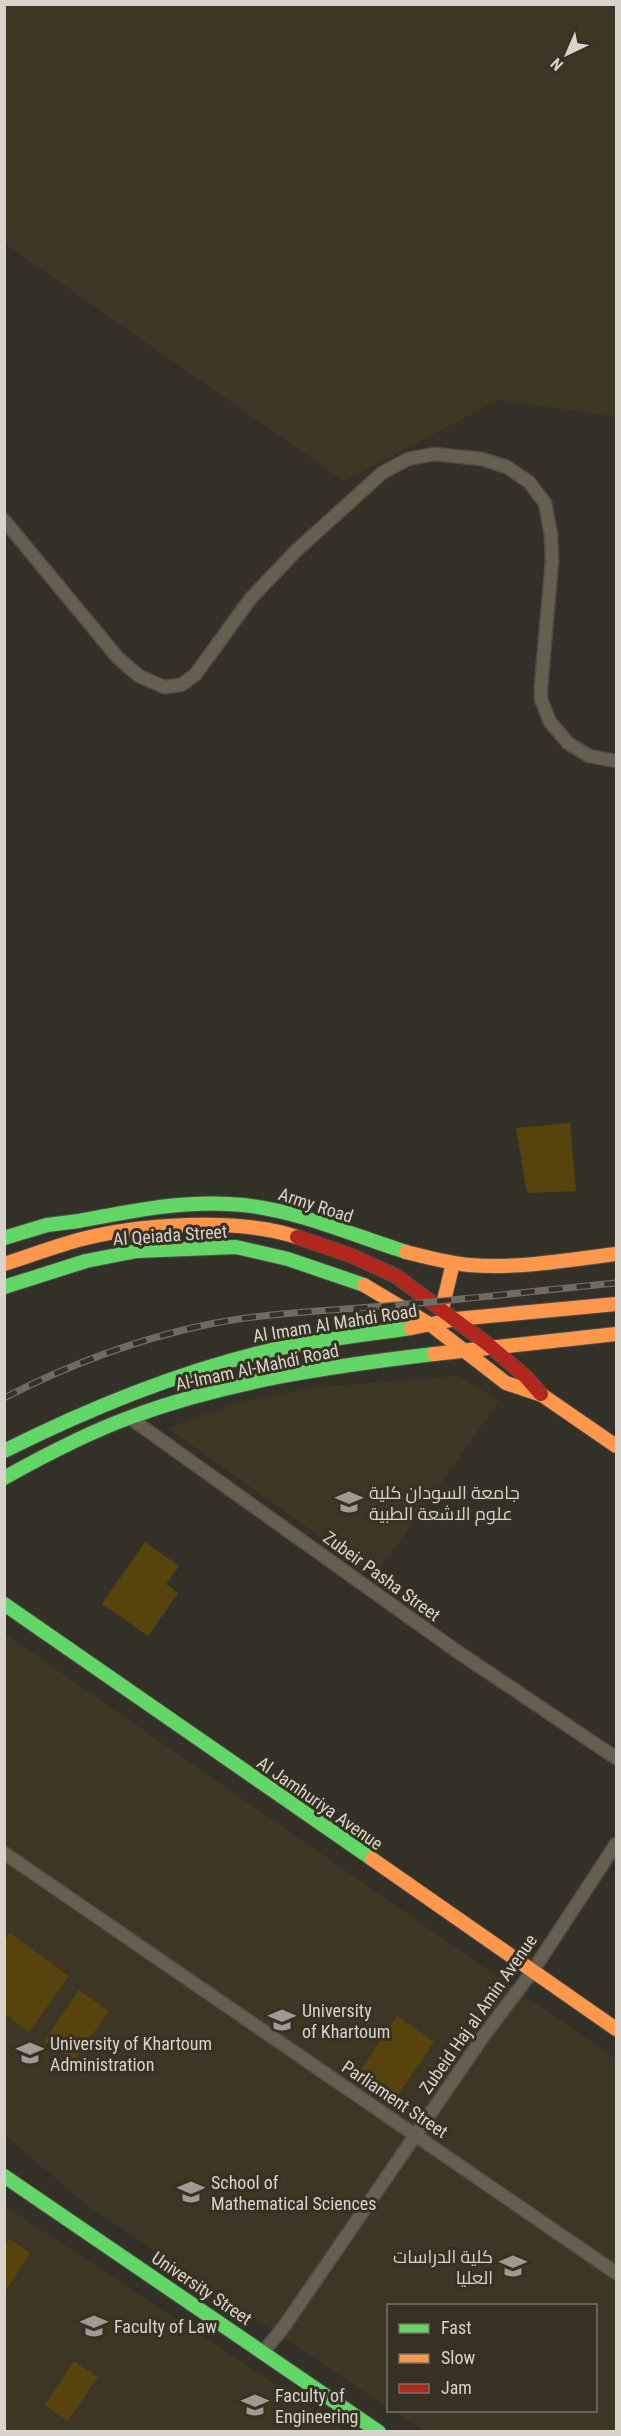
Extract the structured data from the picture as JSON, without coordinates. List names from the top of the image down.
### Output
{
  "streets": {
    "main road": [
      "Army Road",
      "Al Qeiada Street",
      "Al Imam Al Mahdi Road",
      "Al-Imam Al-Mahdi Road",
      "Al Jamhuriya Avenue",
      "University Street"
    ],
    "street": ["Zubeir Pasha Street", "Zubeid Haj al Amin Avenue", "Parliament Street"]
  },
  "crossings": [
    ["Al Qeiada Street", "Al Imam Al Mahdi Road"],
    ["Al Qeiada Street", "Al-Imam Al-Mahdi Road"],
    ["Al-Imam Al-Mahdi Road", "Zubeir Pasha Street"],
    ["Al Jamhuriya Avenue", "Zubeid Haj al Amin Avenue"],
    ["Zubeid Haj al Amin Avenue", "Parliament Street"],
    ["Zubeid Haj al Amin Avenue", "University Street"]
  ],
  "places": {
    "school or university": [
      "جامعة السودان كلية علوم الاشعة الطبية",
      "University of Khartoum",
      "University of Khartoum Administration",
      "School of Mathematical Sciences",
      "كلية الدراسات العليا",
      "Faculty of Law",
      "Faculty of Engineering"
    ]
  },
  "legend": ["Fast", "Slow", "Jam"],
  "north": "bottom left"
}
